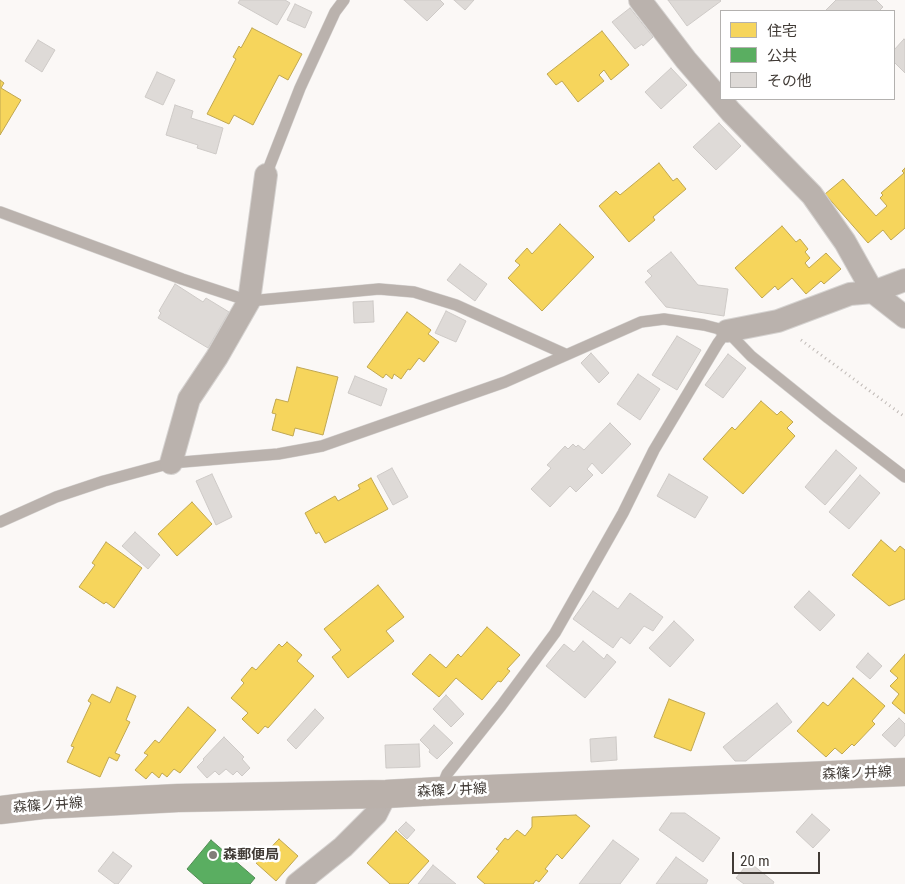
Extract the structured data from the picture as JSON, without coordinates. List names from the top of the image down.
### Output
{
  "streets": {
    "main road": ["森篠ノ井線"]
  },
  "places": ["森郵便局"],
  "legend": ["住宅", "公共", "その他"],
  "scale_bar": "20 m"
}
